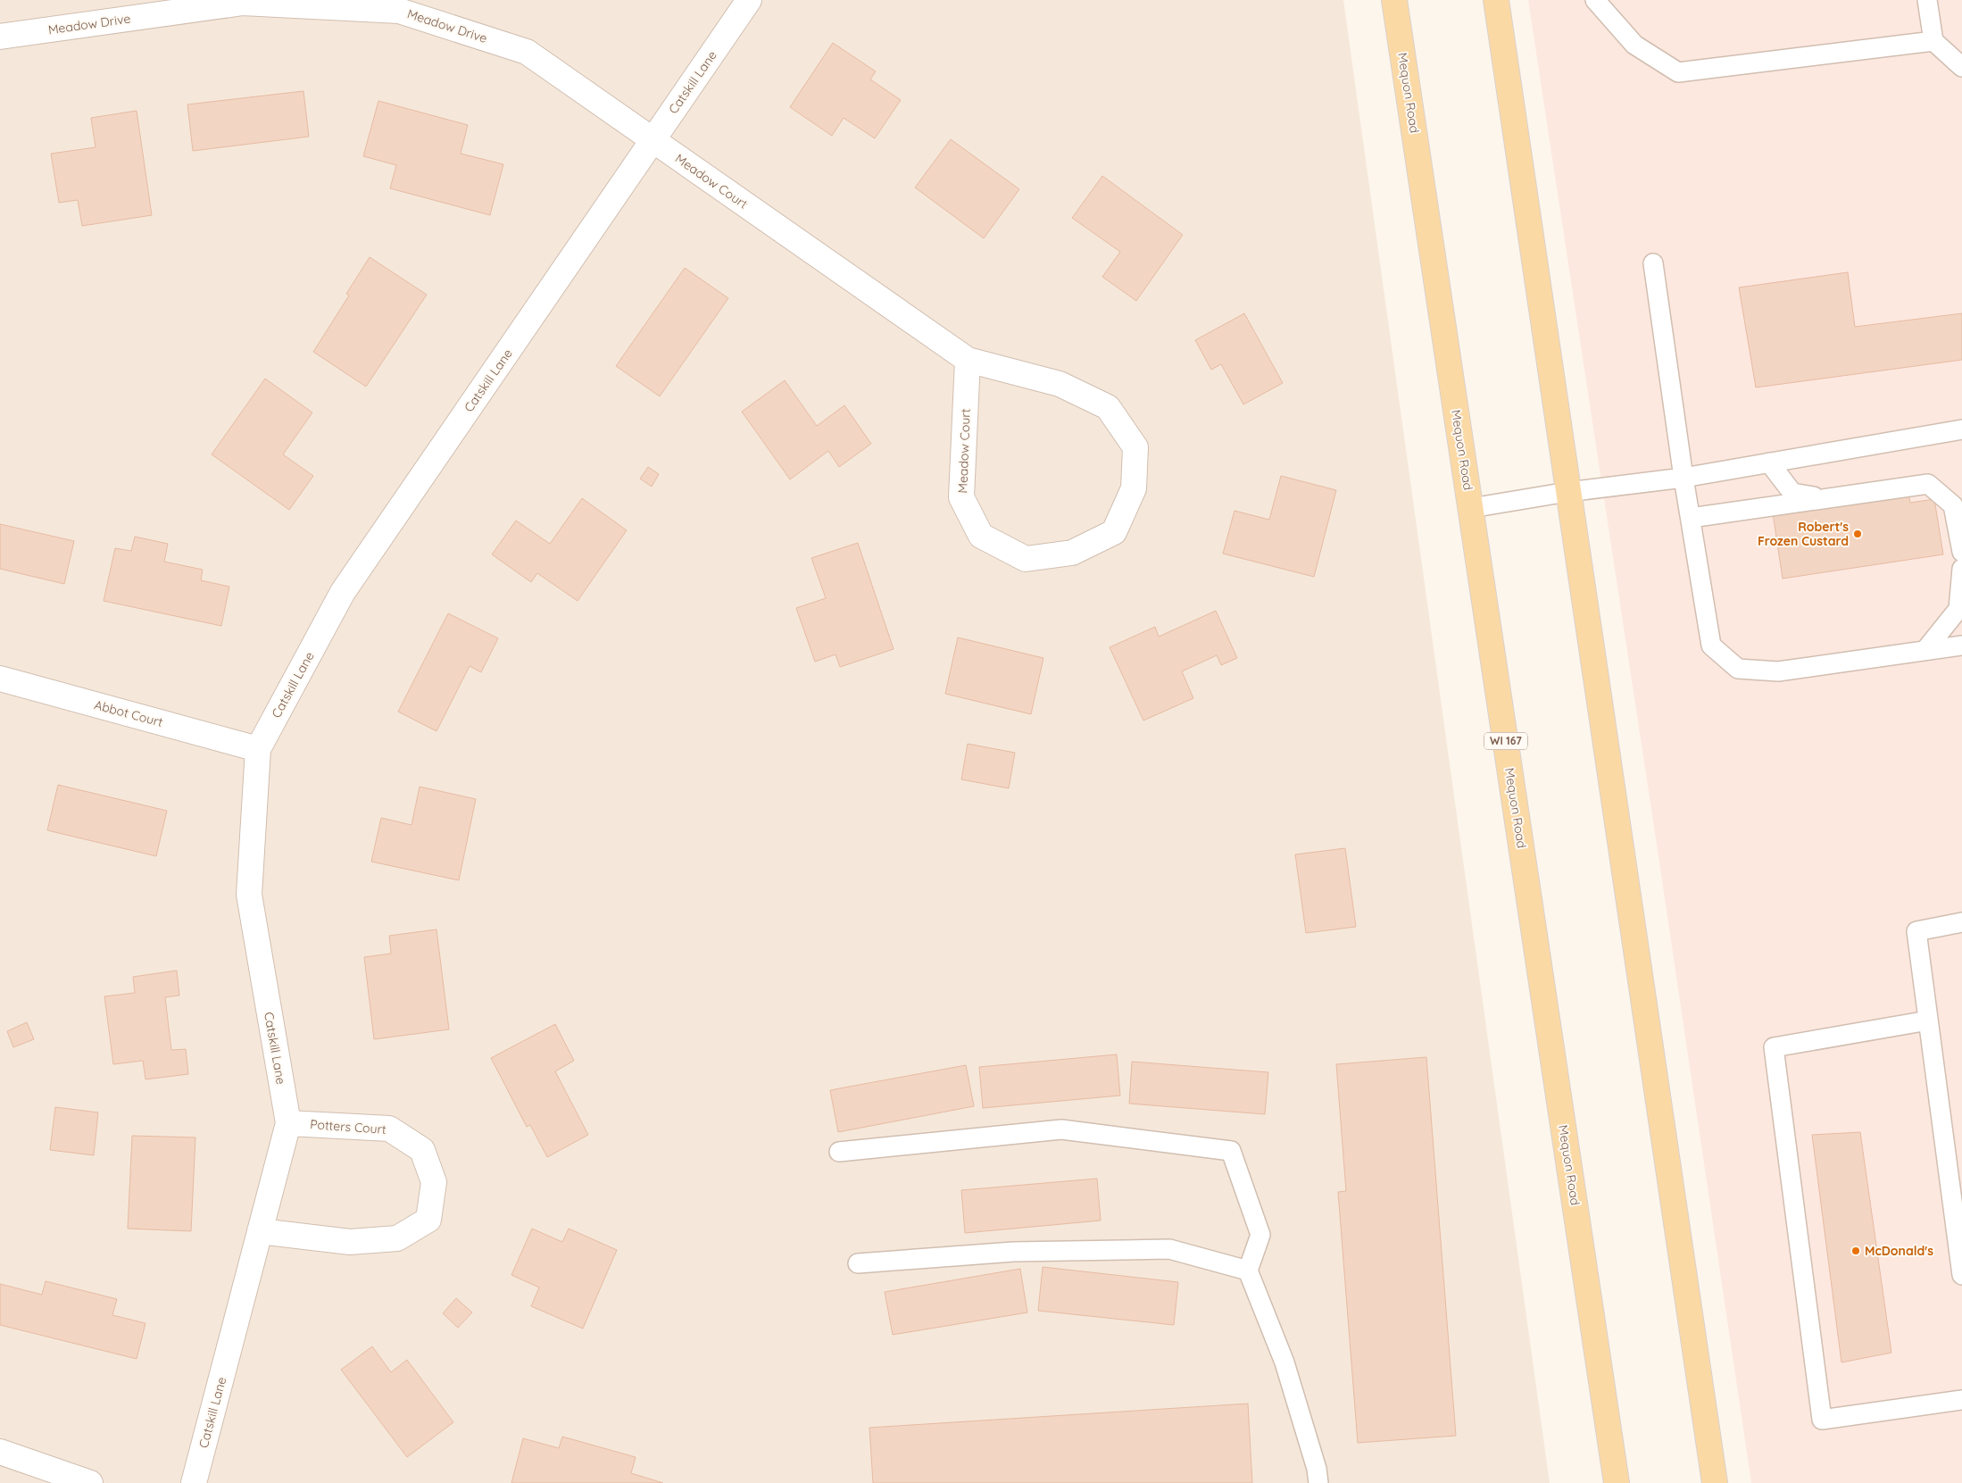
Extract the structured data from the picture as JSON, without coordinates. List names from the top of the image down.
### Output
{
  "streets": {
    "main road": ["Mequon Road", "WI 167"],
    "street": [
      "Meadow Drive",
      "Catskill Lane",
      "Meadow Court",
      "Abbot Court",
      "Potters Court"
    ]
  },
  "crossings": [
    ["Meadow Drive", "Catskill Lane"],
    ["Meadow Drive", "Meadow Court"],
    ["Catskill Lane", "Meadow Court"],
    ["Catskill Lane", "Abbot Court"],
    ["Catskill Lane", "Potters Court"]
  ],
  "places": ["Robert's Frozen Custard", "McDonald's"]
}
